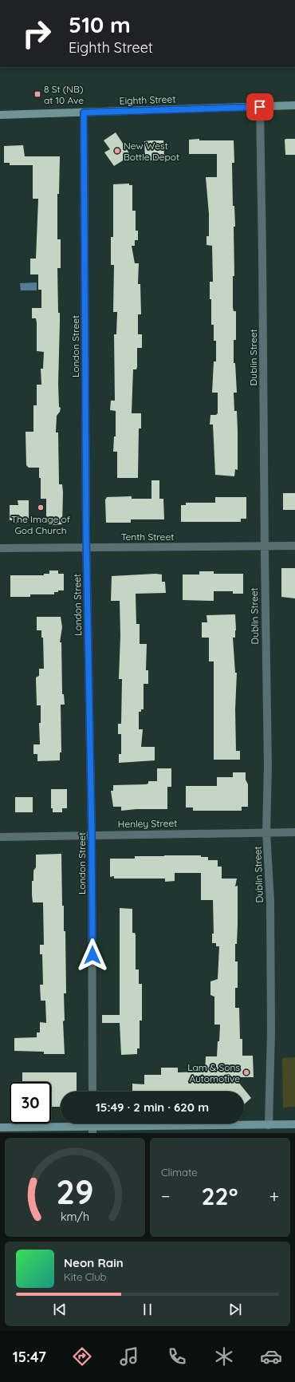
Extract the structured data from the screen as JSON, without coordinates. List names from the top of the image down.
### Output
{
  "streets": {
    "street": [
      "Eighth Street",
      "London Street",
      "Dublin Street",
      "Tenth Street",
      "Henley Street"
    ]
  },
  "crossings": [
    ["Eighth Street", "London Street"],
    ["Eighth Street", "Dublin Street"],
    ["London Street", "Tenth Street"],
    ["London Street", "Henley Street"],
    ["Dublin Street", "Tenth Street"],
    ["Dublin Street", "Henley Street"]
  ],
  "places": {
    "transit": ["8 St (NB) at 10 Ave"],
    "other": ["New West Bottle Depot", "The Image of God Church", "Lam & Sons Automotive"]
  },
  "page": {
    "turn": ["510 m", "Eighth Street"],
    "limit": "30",
    "trip": "15:49 · 2 min · 620 m",
    "tile": "Climate",
    "heat": ["−", "22°", "+"],
    "song": ["Neon Rain", "Kite Club"],
    "tabs": "15:47",
    "gauge": ["29", "km/h"]
  }
}
